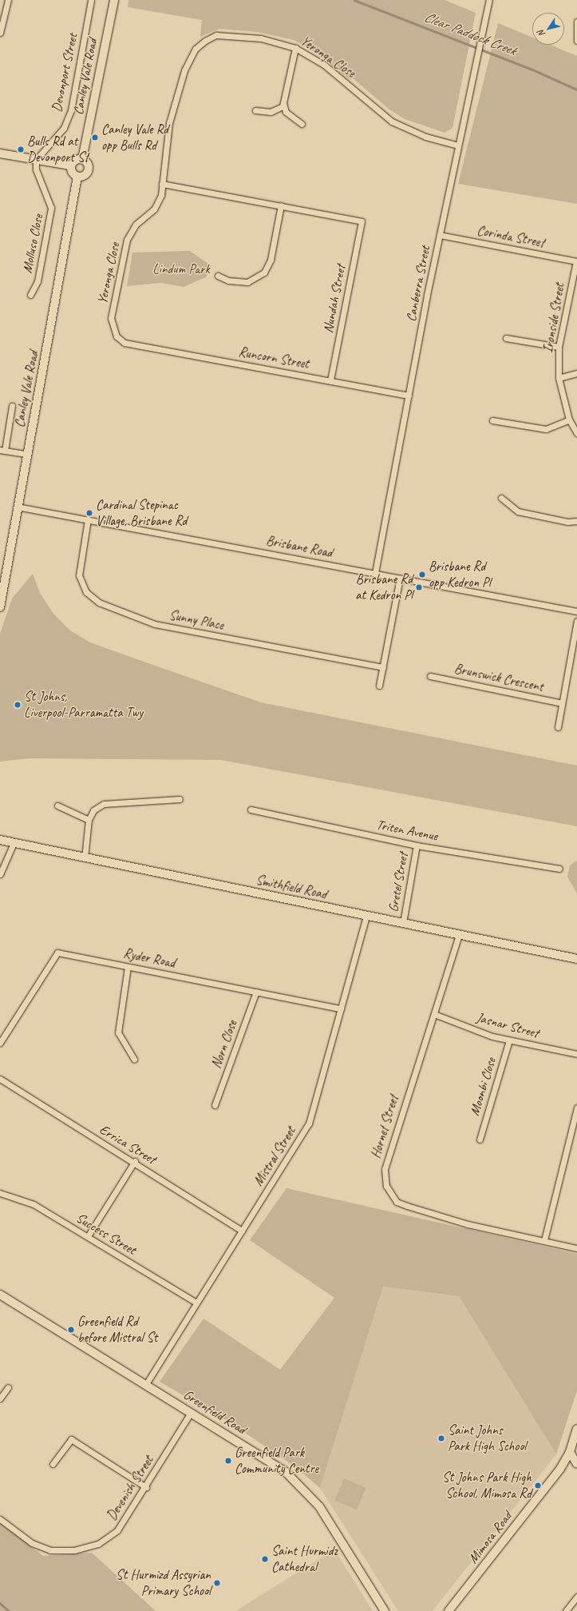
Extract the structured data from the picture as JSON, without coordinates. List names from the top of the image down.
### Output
{
  "streets": {
    "main road": [
      "Canley Vale Road",
      "Smithfield Road",
      "Greenfield Road",
      "Mimosa Road"
    ],
    "street": [
      "Yeronga Close",
      "Devonport Street",
      "Corinda Street",
      "Molluso Close",
      "Canberra Street",
      "Nundah Street",
      "Ironside Street",
      "Runcorn Street",
      "Brisbane Road",
      "Sunny Place",
      "Brunswick Crescent",
      "Triten Avenue",
      "Gretel Street",
      "Ryder Road",
      "Jasnar Street",
      "Norn Close",
      "Moonbi Close",
      "Hornet Street",
      "Errica Street",
      "Mistral Street",
      "Success Street",
      "Devenish Street"
    ]
  },
  "crossings": [
    ["Yeronga Close", "Canberra Street"],
    ["Yeronga Close", "Runcorn Street"],
    ["Devonport Street", "Molluso Close"],
    ["Canley Vale Road", "Brisbane Road"],
    ["Corinda Street", "Canberra Street"],
    ["Corinda Street", "Ironside Street"],
    ["Canberra Street", "Runcorn Street"],
    ["Canberra Street", "Brisbane Road"],
    ["Nundah Street", "Runcorn Street"],
    ["Brisbane Road", "Sunny Place"],
    ["Triten Avenue", "Gretel Street"],
    ["Gretel Street", "Smithfield Road"],
    ["Smithfield Road", "Hornet Street"],
    ["Smithfield Road", "Mistral Street"],
    ["Ryder Road", "Norn Close"],
    ["Ryder Road", "Mistral Street"],
    ["Jasnar Street", "Moonbi Close"],
    ["Jasnar Street", "Hornet Street"],
    ["Errica Street", "Mistral Street"],
    ["Mistral Street", "Success Street"],
    ["Mistral Street", "Greenfield Road"],
    ["Greenfield Road", "Devenish Street"]
  ],
  "water": ["Clear Paddock Creek"],
  "parks": ["Lindum Park"],
  "places": [
    "Canley Vale Rd opp Bulls Rd",
    "Bulls Rd at Devonport St",
    "Cardinal Stepinac Village, Brisbane Rd",
    "Brisbane Rd opp Kedron Pl",
    "Brisbane Rd at Kedron Pl",
    "St Johns, Liverpool-Parramatta Twy",
    "Greenfield Rd before Mistral St",
    "Saint Johns Park High School",
    "Greenfield Park Community Centre",
    "St Johns Park High School, Mimosa Rd",
    "Saint Hurmidz Cathedral",
    "St Hurmizd Assyrian Primary School"
  ],
  "north": "bottom left"
}
